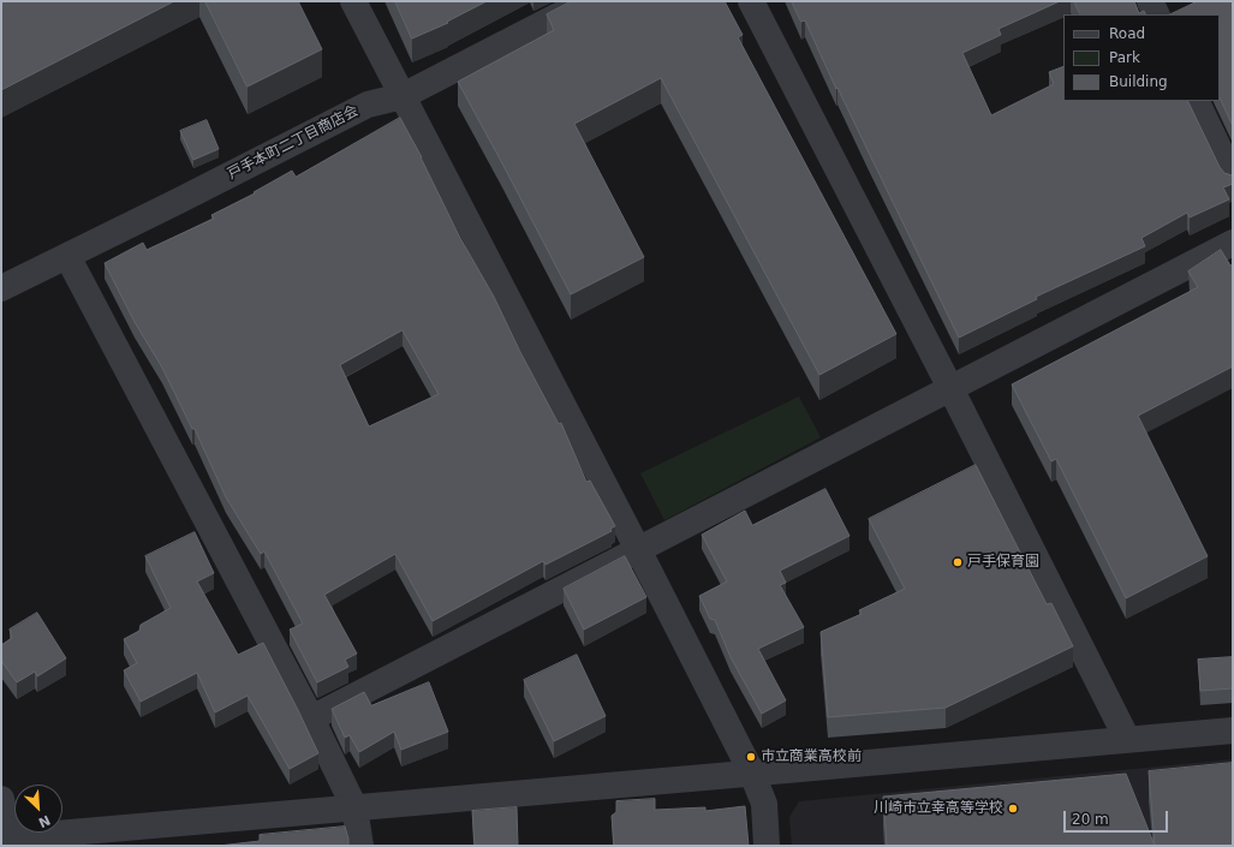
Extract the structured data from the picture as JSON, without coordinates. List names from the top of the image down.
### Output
{
  "streets": {
    "street": ["戸手本町二丁目商店会"]
  },
  "places": ["戸手保育園", "市立商業高校前", "川崎市立幸高等学校"],
  "legend": ["Road", "Park", "Building"],
  "scale_bar": "20 m",
  "north": "bottom right"
}
